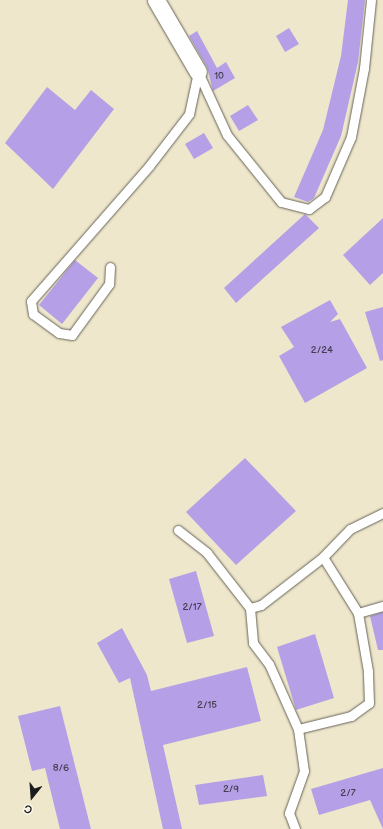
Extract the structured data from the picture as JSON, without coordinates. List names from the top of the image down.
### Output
{
  "house_numbers": [
    "10",
    "2/24",
    "2/17",
    "2/15",
    "8/6",
    "2/9",
    "2/7"
  ],
  "north": "bottom"
}
